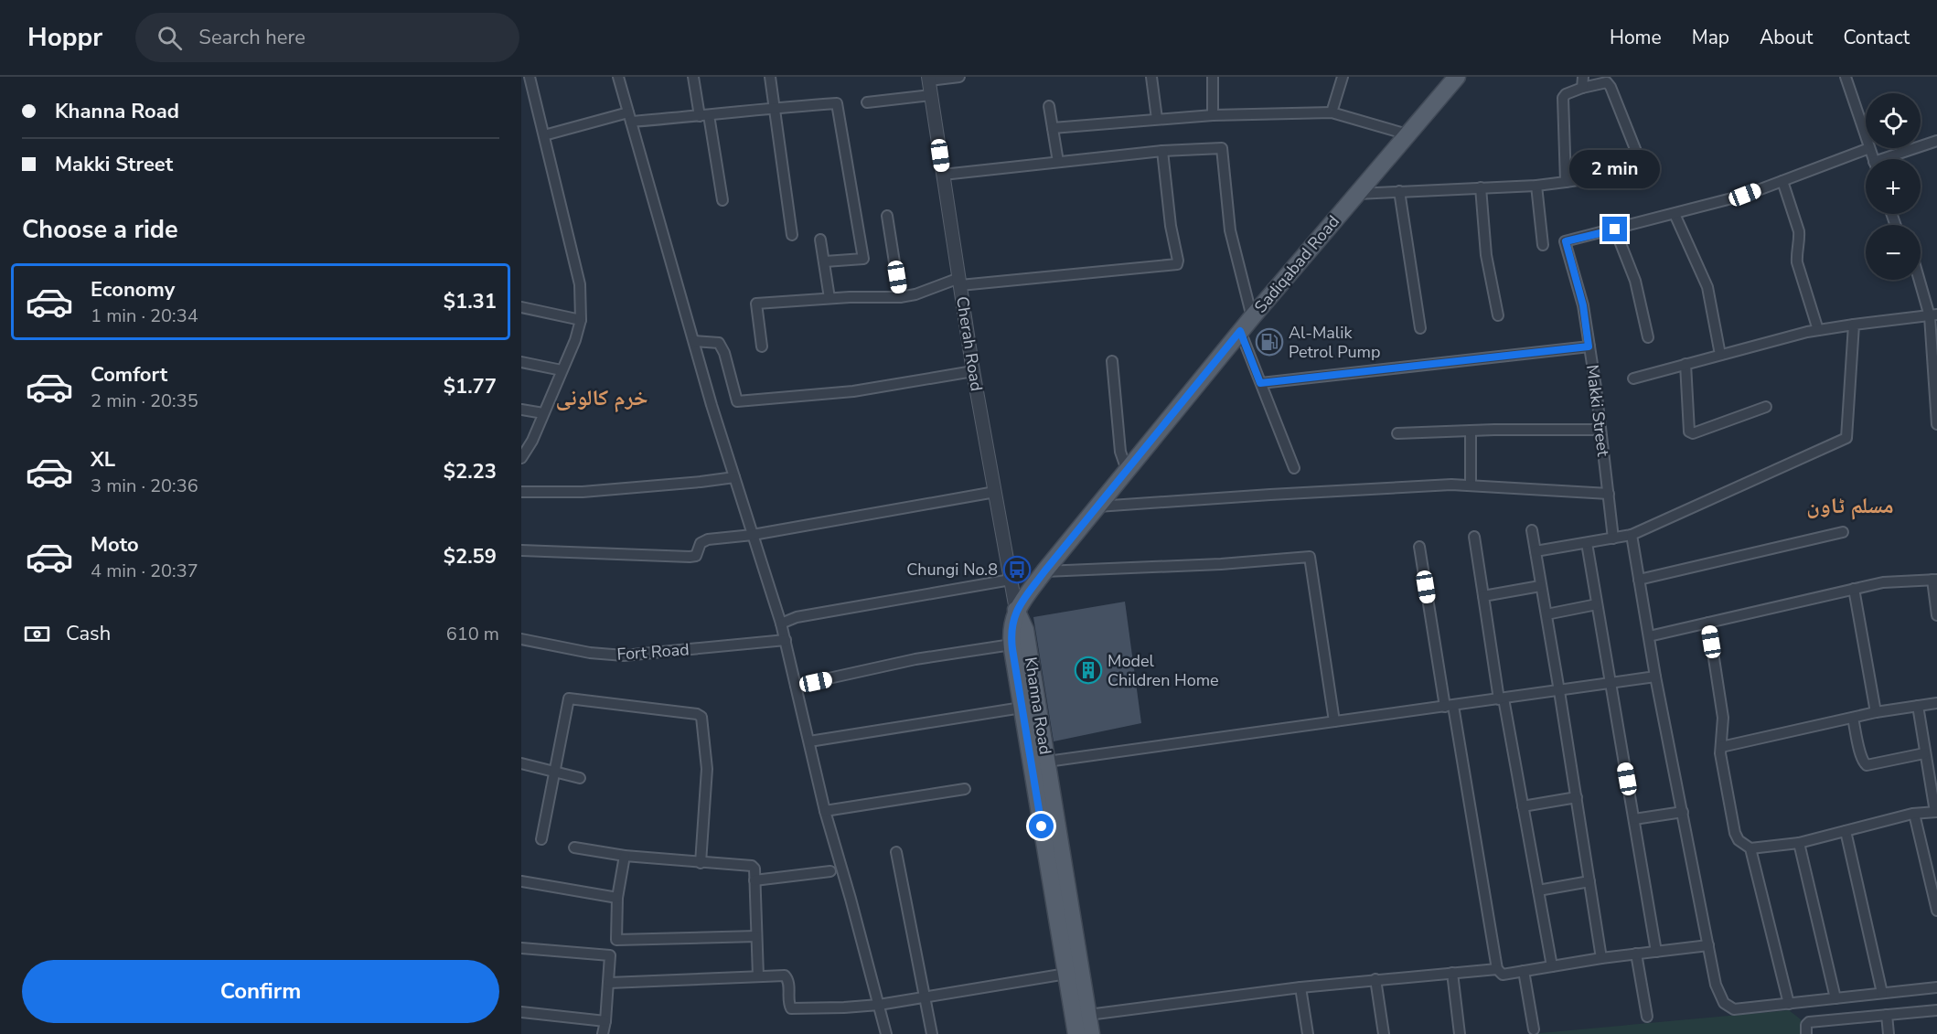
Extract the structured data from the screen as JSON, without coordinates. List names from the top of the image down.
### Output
{
  "streets": {
    "main road": ["Sadiqabad Road", "Khanna Road"],
    "street": ["Cherah Road", "Makki Street", "Fort Road"]
  },
  "crossings": [
    ["Sadiqabad Road", "Cherah Road"],
    ["Sadiqabad Road", "Khanna Road"],
    ["Cherah Road", "Khanna Road"]
  ],
  "districts": ["خرم کالونی", "مسلم ٹاون"],
  "places": {
    "fuel station": ["Al-Malik Petrol Pump"],
    "bus stop": ["Chungi No.8"],
    "building": ["Model Children Home"]
  },
  "page": {
    "header": "Hoppr",
    "search": "Search here",
    "nav": [
      "Home",
      "Map",
      "About",
      "Contact"
    ],
    "banner": ["Khanna Road", "Makki Street"],
    "map_buttons": ["+", "−"],
    "bubble": "2 min",
    "heading": "Choose a ride",
    "list": [
      {
        "name": "Economy",
        "note": "1 min · 20:34",
        "value": "$1.31"
      },
      {
        "name": "Comfort",
        "note": "2 min · 20:35",
        "value": "$1.77"
      },
      {
        "name": "XL",
        "note": "3 min · 20:36",
        "value": "$2.23"
      },
      {
        "name": "Moto",
        "note": "4 min · 20:37",
        "value": "$2.59"
      }
    ],
    "pay": ["Cash", "610 m"],
    "buttons": "Confirm"
  }
}
